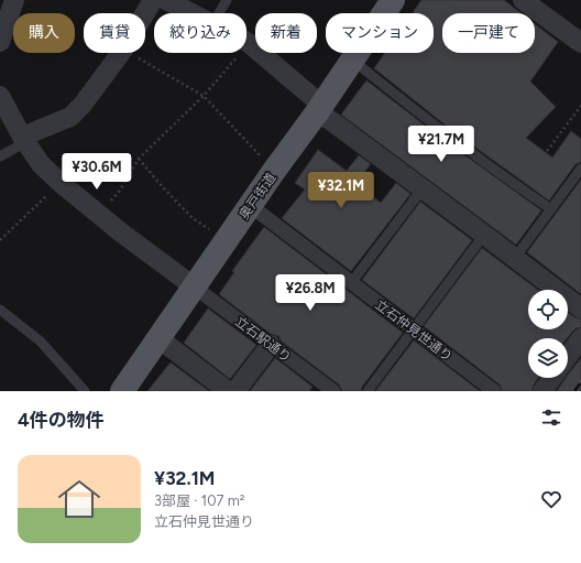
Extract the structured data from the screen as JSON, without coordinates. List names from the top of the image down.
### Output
{
  "streets": {
    "main road": ["奥戸街道"],
    "street": ["立石仲見世通り", "立石駅通り"]
  },
  "crossings": [
    ["奥戸街道", "立石仲見世通り"],
    ["奥戸街道", "立石駅通り"]
  ],
  "page": {
    "chip": [
      "購入",
      "賃貸",
      "絞り込み",
      "新着",
      "マンション",
      "一戸建て"
    ],
    "price": [
      "¥21.7M",
      "¥30.6M",
      "¥32.1M",
      "¥26.8M"
    ],
    "heading": "4件の物件",
    "list": [
      {
        "name": "¥32.1M",
        "note": "3部屋 · 107 m² · 立石仲見世通り"
      }
    ]
  }
}
